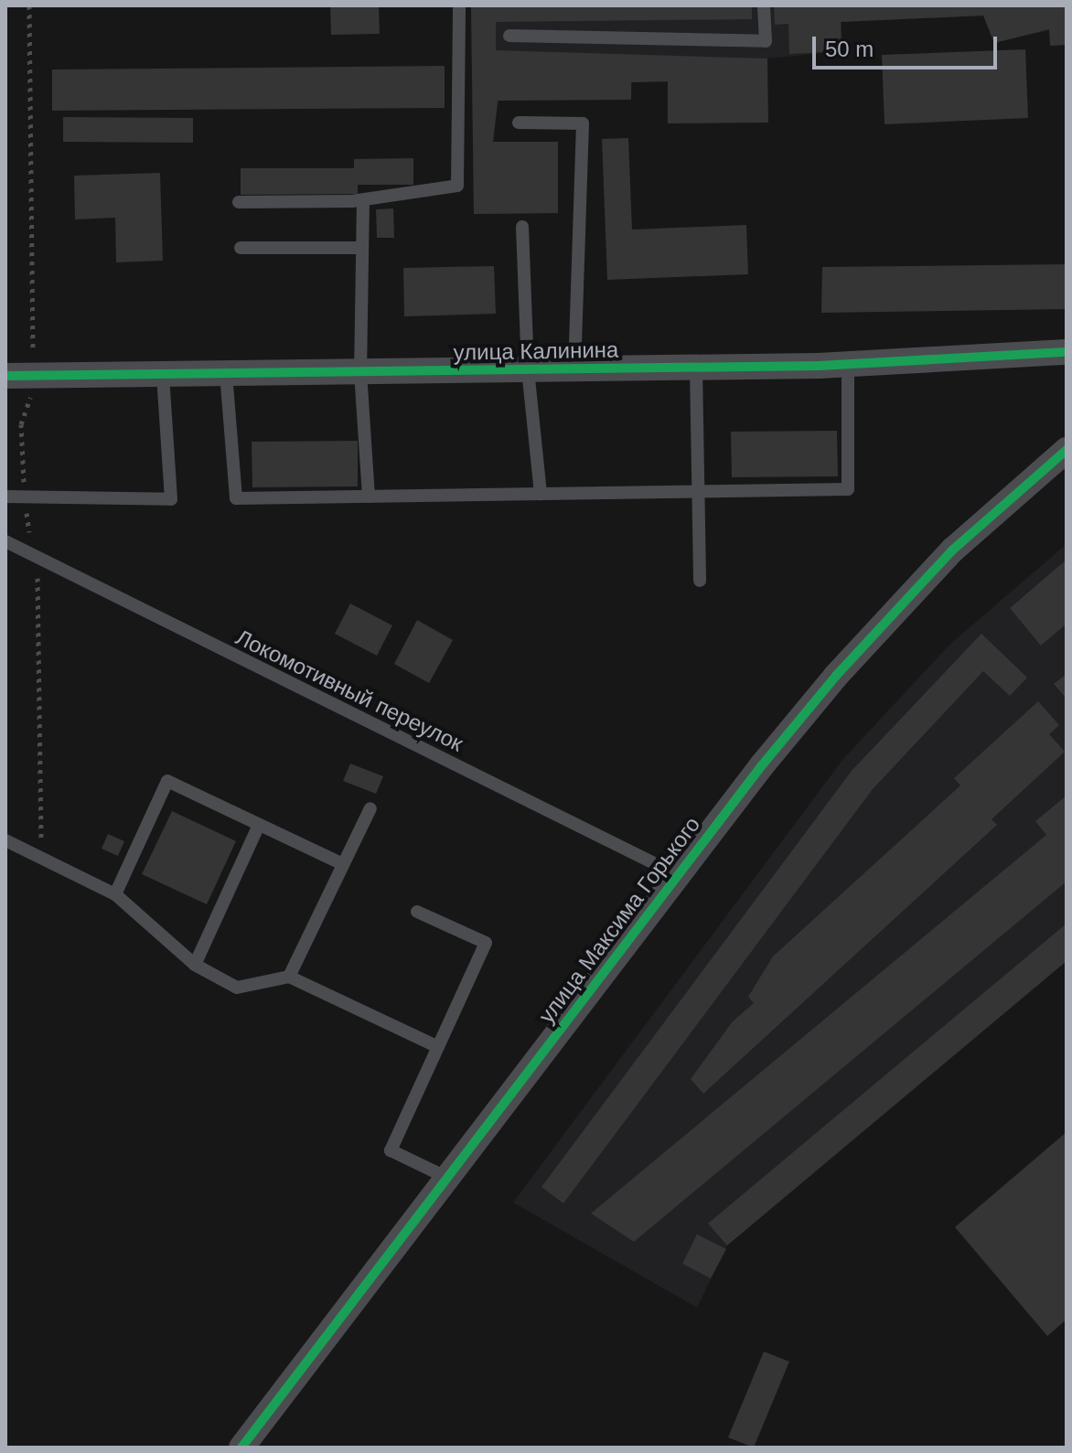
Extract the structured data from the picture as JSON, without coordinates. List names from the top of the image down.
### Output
{
  "streets": {
    "street": ["улица Калинина", "улица Максима Горького"],
    "lane": ["Локомотивный переулок"]
  },
  "crossings": [
    ["Локомотивный переулок", "улица Максима Горького"]
  ],
  "scale_bar": "50 m"
}
